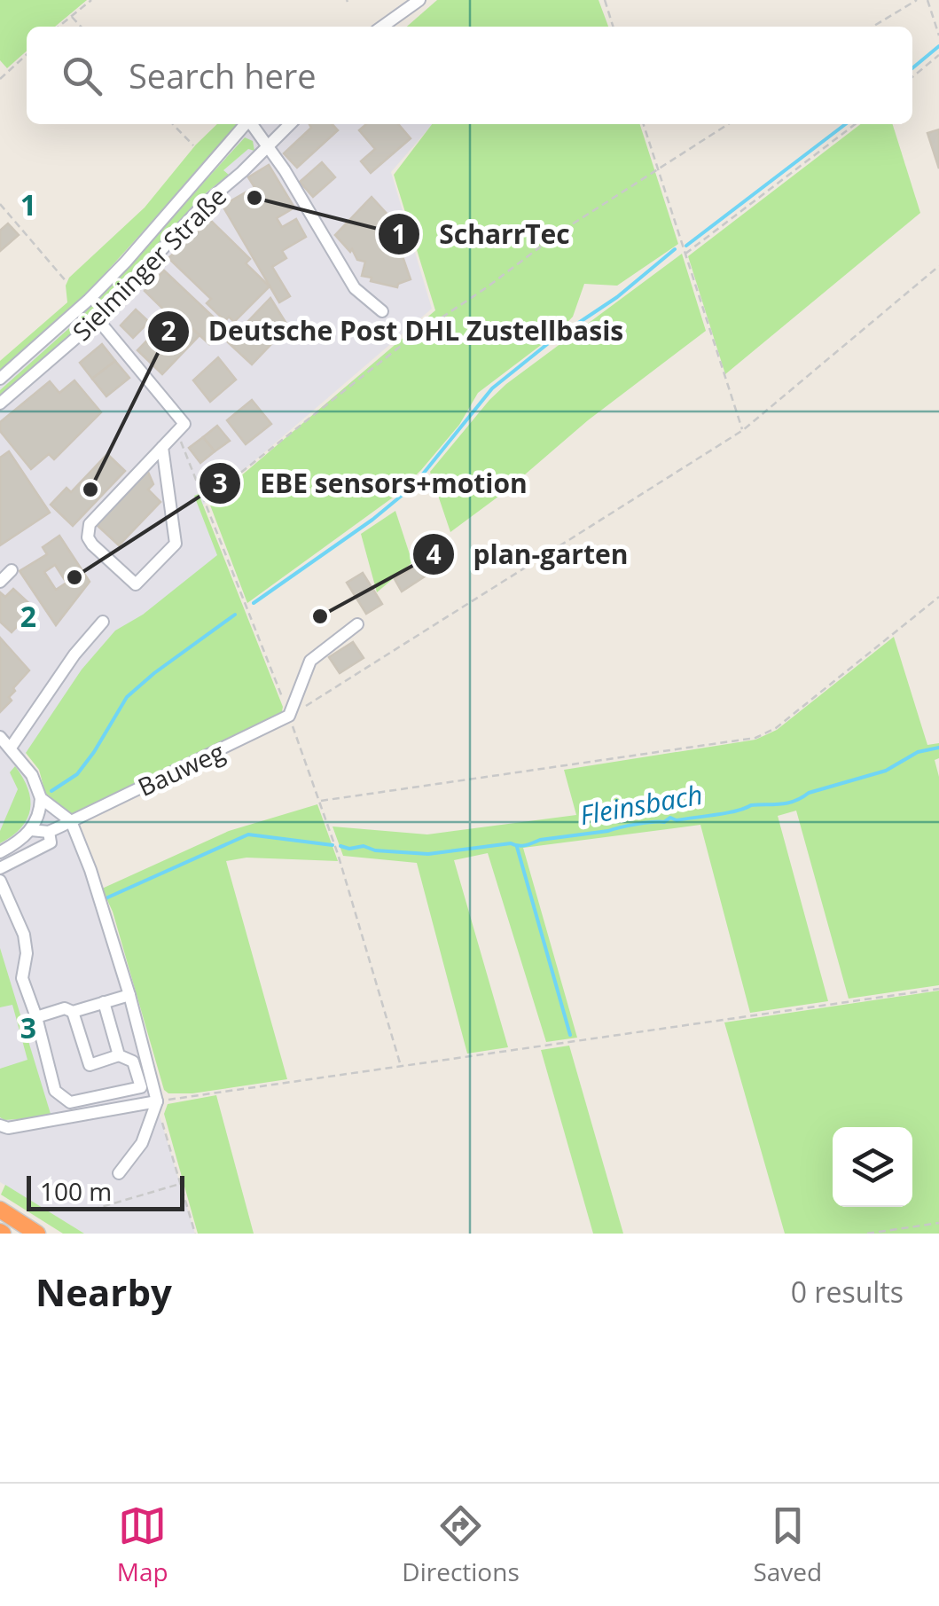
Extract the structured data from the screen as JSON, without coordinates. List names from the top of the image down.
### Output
{
  "streets": {
    "street": ["Sielminger Straße", "Bauweg"]
  },
  "water": ["Fleinsbach"],
  "places": [
    "ScharrTec",
    "Deutsche Post DHL Zustellbasis",
    "EBE sensors+motion",
    "plan-garten"
  ],
  "scale_bar": "100 m",
  "page": {
    "search": "Search here",
    "scale": "100 m",
    "heading": ["Nearby", "0 results"],
    "nav": ["Map", "Directions", "Saved"]
  },
  "grid": {
    "rows": ["1", "2", "3"]
  }
}
